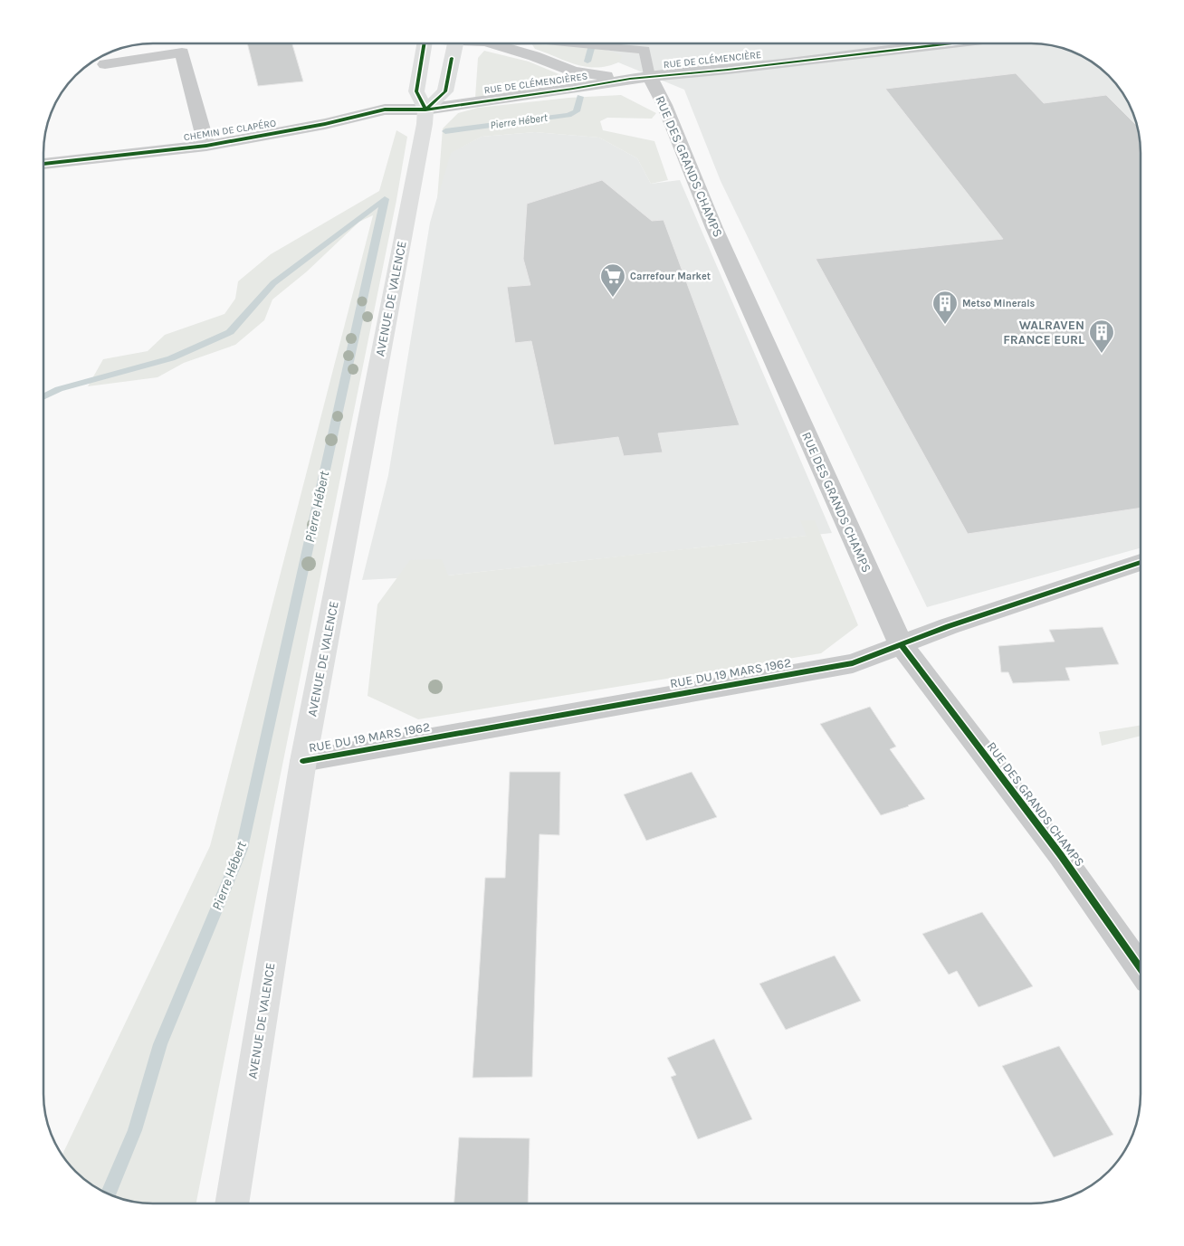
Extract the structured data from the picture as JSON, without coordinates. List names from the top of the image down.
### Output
{
  "streets": {
    "main road": ["AVENUE DE VALENCE"],
    "street": [
      "RUE DE CLÉMENCIÈRE",
      "RUE DE CLÉMENCIÈRES",
      "CHEMIN DE CLAPÉRO",
      "RUE DES GRANDS CHAMPS",
      "RUE DU 19 MARS 1962"
    ]
  },
  "crossings": [
    ["RUE DE CLÉMENCIÈRE", "RUE DE CLÉMENCIÈRES"],
    ["RUE DE CLÉMENCIÈRE", "RUE DES GRANDS CHAMPS"],
    ["RUE DE CLÉMENCIÈRES", "CHEMIN DE CLAPÉRO"],
    ["RUE DE CLÉMENCIÈRES", "RUE DES GRANDS CHAMPS"],
    ["RUE DE CLÉMENCIÈRES", "AVENUE DE VALENCE"],
    ["CHEMIN DE CLAPÉRO", "AVENUE DE VALENCE"],
    ["RUE DES GRANDS CHAMPS", "RUE DU 19 MARS 1962"],
    ["AVENUE DE VALENCE", "RUE DU 19 MARS 1962"]
  ],
  "water": ["Pierre Hébert"],
  "places": {
    "supermarket": ["Carrefour Market"],
    "building": ["Metso Minerals", "WALRAVEN FRANCE EURL"]
  }
}
